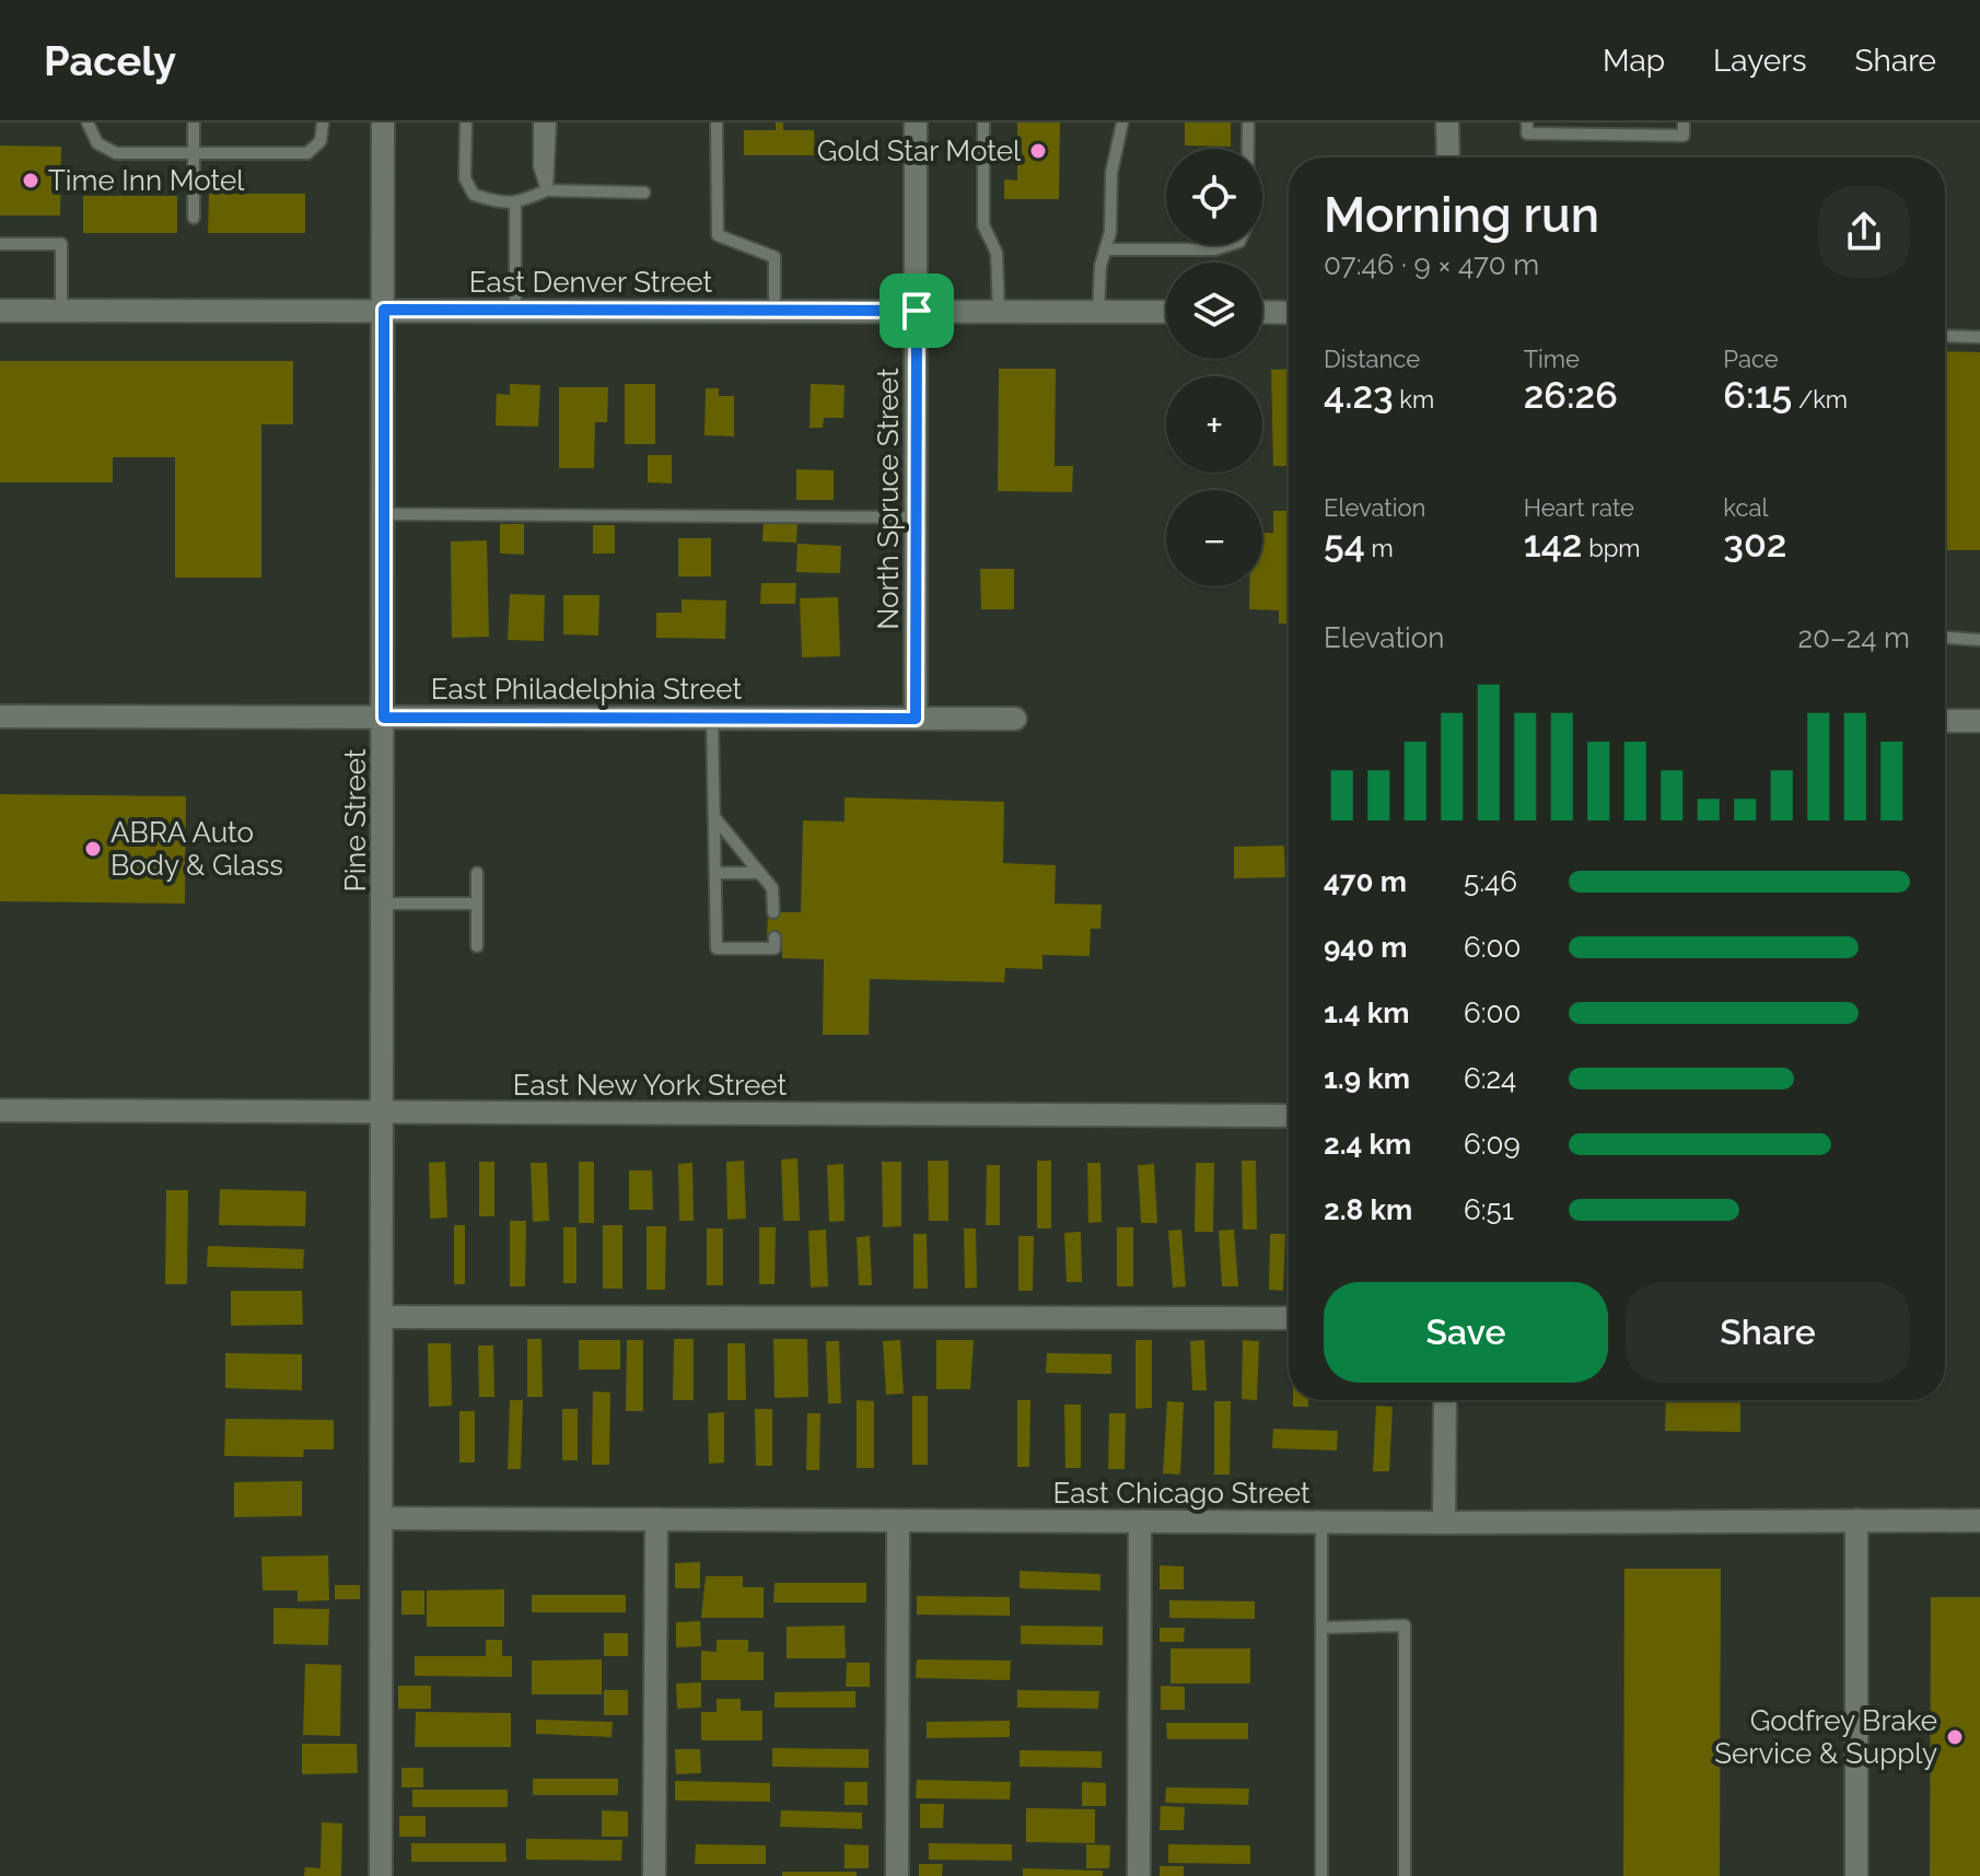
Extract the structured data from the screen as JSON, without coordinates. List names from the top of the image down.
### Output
{
  "streets": {
    "street": [
      "East Denver Street",
      "North Spruce Street",
      "East Philadelphia Street",
      "Pine Street",
      "East New York Street",
      "East Chicago Street"
    ]
  },
  "crossings": [
    ["East Denver Street", "North Spruce Street"],
    ["East Denver Street", "Pine Street"],
    ["North Spruce Street", "East Philadelphia Street"],
    ["East Philadelphia Street", "Pine Street"],
    ["Pine Street", "East New York Street"],
    ["Pine Street", "East Chicago Street"]
  ],
  "places": [
    "Gold Star Motel",
    "Time Inn Motel",
    "ABRA Auto Body & Glass",
    "Godfrey Brake Service & Supply"
  ],
  "page": {
    "header": "Pacely",
    "nav": ["Map", "Layers", "Share"],
    "map_buttons": ["+", "−"],
    "heading": ["Morning run", "07:46 · 9 × 470 m"],
    "stats": [
      ["Distance", "4.23 km"],
      ["Time", "26:26"],
      ["Pace", "6:15 /km"],
      ["Elevation", "54 m"],
      ["Heart rate", "142 bpm"],
      ["kcal", "302"]
    ],
    "chart": ["Elevation", "20–24 m"],
    "list": [
      {
        "name": "470 m",
        "note": "5:46"
      },
      {
        "name": "940 m",
        "note": "6:00"
      },
      {
        "name": "1.4 km",
        "note": "6:00"
      },
      {
        "name": "1.9 km",
        "note": "6:24"
      },
      {
        "name": "2.4 km",
        "note": "6:09"
      },
      {
        "name": "2.8 km",
        "note": "6:51"
      }
    ],
    "buttons": ["Save", "Share"]
  }
}
